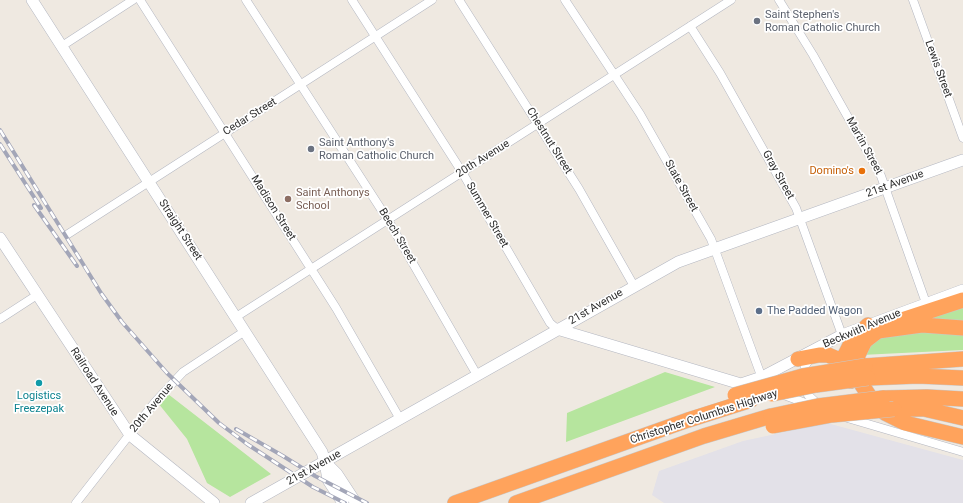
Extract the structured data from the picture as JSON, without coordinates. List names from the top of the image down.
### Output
{
  "streets": {
    "highway": ["Christopher Columbus Highway"],
    "street": [
      "Lewis Street",
      "Cedar Street",
      "Chestnut Street",
      "Martin Street",
      "20th Avenue",
      "Gray Street",
      "21st Avenue",
      "State Street",
      "Madison Street",
      "Summer Street",
      "Straight Street",
      "Beech Street",
      "Beckwith Avenue",
      "Railroad Avenue"
    ]
  },
  "crossings": [
    ["Cedar Street", "Madison Street"],
    ["Cedar Street", "Summer Street"],
    ["Cedar Street", "Straight Street"],
    ["Cedar Street", "Beech Street"],
    ["Chestnut Street", "20th Avenue"],
    ["Chestnut Street", "21st Avenue"],
    ["Martin Street", "21st Avenue"],
    ["Martin Street", "Beckwith Avenue"],
    ["20th Avenue", "Gray Street"],
    ["20th Avenue", "State Street"],
    ["20th Avenue", "Madison Street"],
    ["20th Avenue", "Summer Street"],
    ["20th Avenue", "Straight Street"],
    ["20th Avenue", "Beech Street"],
    ["20th Avenue", "Railroad Avenue"],
    ["Gray Street", "21st Avenue"],
    ["Gray Street", "Beckwith Avenue"],
    ["21st Avenue", "State Street"],
    ["21st Avenue", "Madison Street"],
    ["21st Avenue", "Summer Street"],
    ["21st Avenue", "Straight Street"],
    ["21st Avenue", "Beech Street"],
    ["State Street", "Beckwith Avenue"]
  ],
  "places": [
    "Saint Stephen's Roman Catholic Church",
    "Saint Anthony's Roman Catholic Church",
    "Domino's",
    "Saint Anthonys School",
    "The Padded Wagon",
    "Logistics Freezepak"
  ]
}
